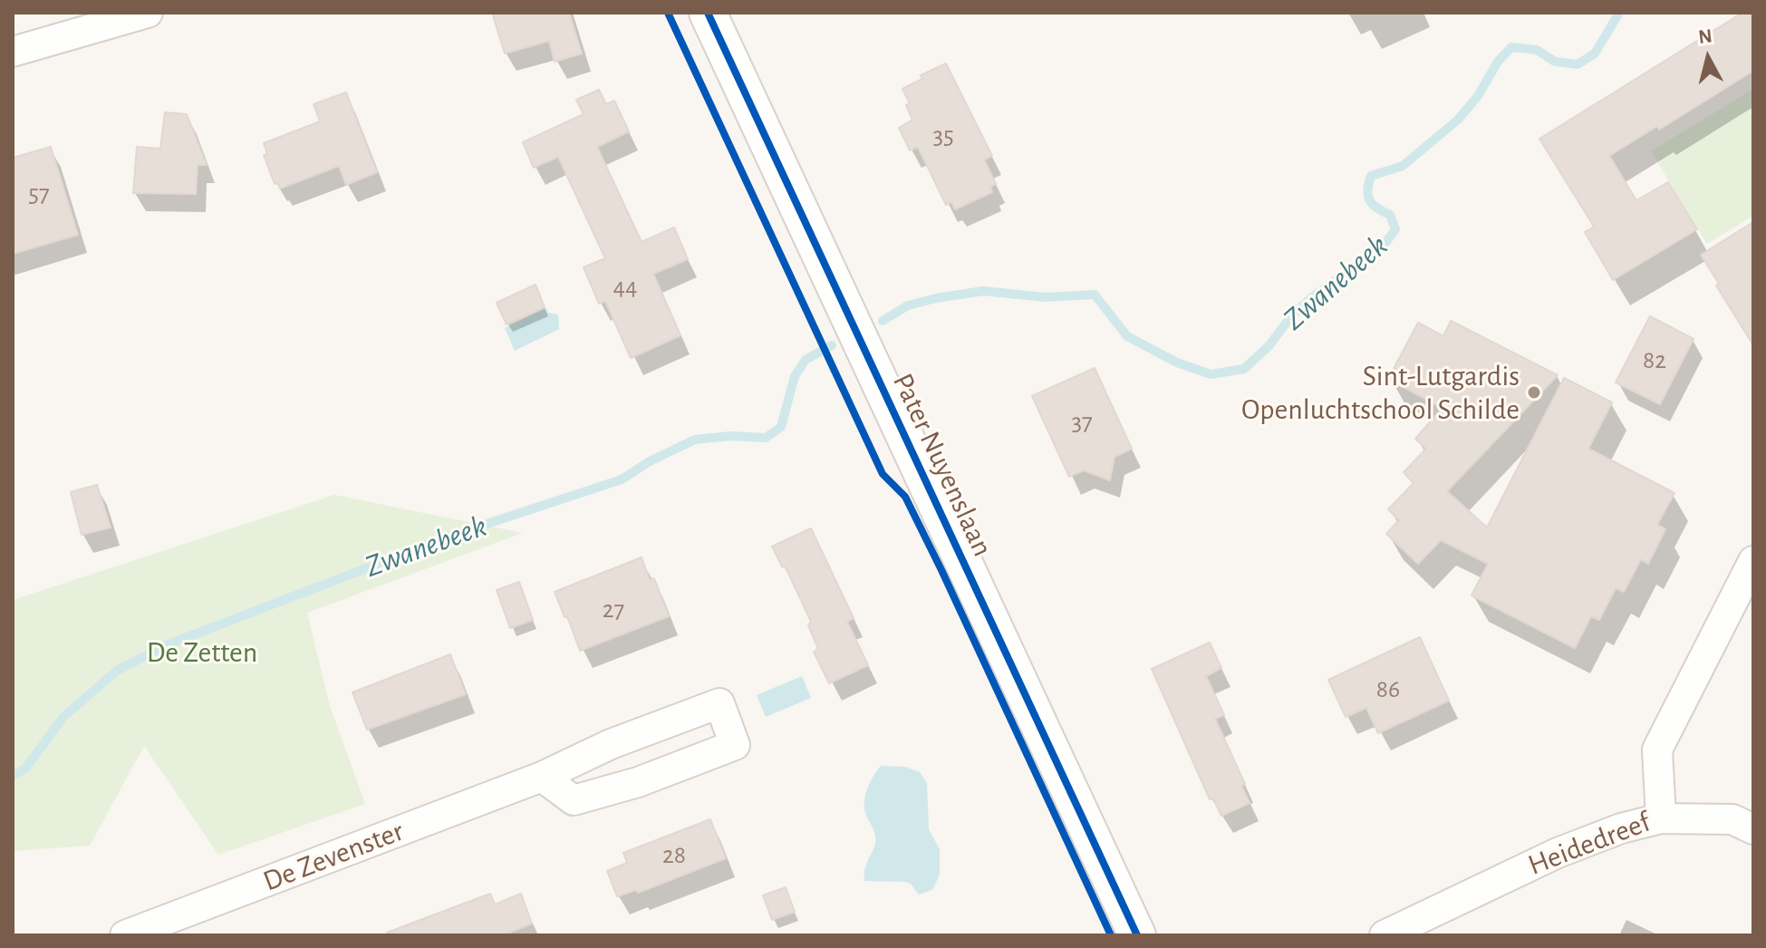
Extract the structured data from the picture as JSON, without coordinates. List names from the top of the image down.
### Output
{
  "streets": {
    "street": ["Pater Nuyenslaan", "Heidedreef", "De Zevenster"]
  },
  "water": ["Zwanebeek"],
  "parks": ["De Zetten"],
  "places": ["Sint-Lutgardis Openluchtschool Schilde"],
  "house_numbers": [
    "35",
    "57",
    "44",
    "82",
    "37",
    "27",
    "86",
    "28"
  ],
  "north": "top"
}
